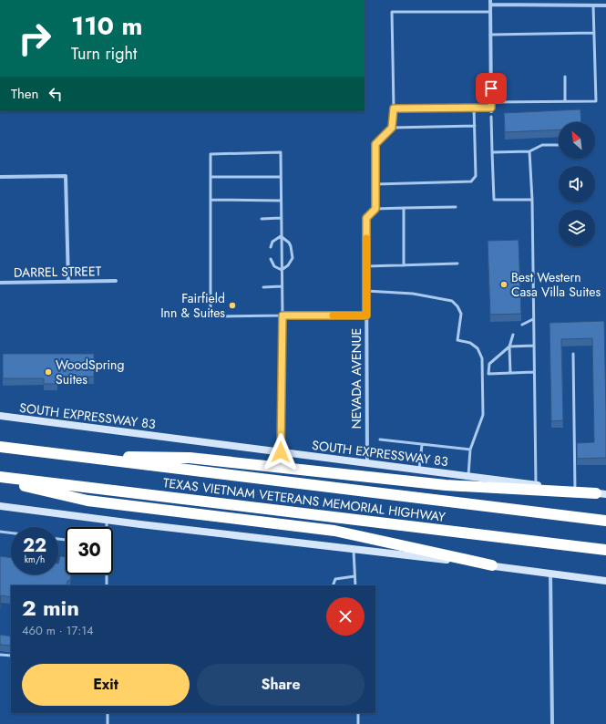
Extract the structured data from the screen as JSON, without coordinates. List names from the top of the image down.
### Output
{
  "streets": {
    "highway": ["TEXAS VIETNAM VETERANS MEMORIAL HIGHWAY"],
    "main road": ["SOUTH EXPRESSWAY 83"],
    "street": ["DARREL STREET", "NEVADA AVENUE"]
  },
  "crossings": [
    ["NEVADA AVENUE", "SOUTH EXPRESSWAY 83"]
  ],
  "places": ["Best Western Casa Villa Suites", "Fairfield Inn & Suites", "WoodSpring Suites"],
  "north": "top left",
  "page": {
    "turn": ["110 m", "Turn right"],
    "then": "Then",
    "speed": "22 km/h",
    "limit": "30",
    "heading": ["2 min", "460 m · 17:14"],
    "buttons": ["Exit", "Share"]
  }
}
